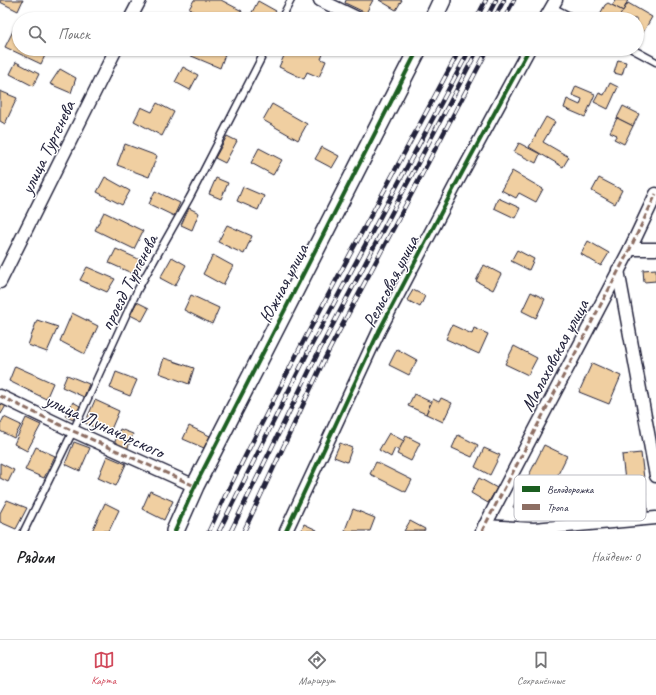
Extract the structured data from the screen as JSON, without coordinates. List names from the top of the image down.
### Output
{
  "streets": {
    "street": [
      "улица Тургенева",
      "Рельсовая улица",
      "Южная улица",
      "Малаховская улица",
      "улица Луначарского"
    ],
    "lane": ["проезд Тургенева"]
  },
  "crossings": [
    ["проезд Тургенева", "улица Луначарского"],
    ["Южная улица", "улица Луначарского"]
  ],
  "legend": ["Велодорожка", "Тропа"],
  "page": {
    "search": "Поиск",
    "heading": ["Рядом", "Найдено: 0"],
    "nav": ["Карта", "Маршрут", "Сохранённые"]
  }
}
